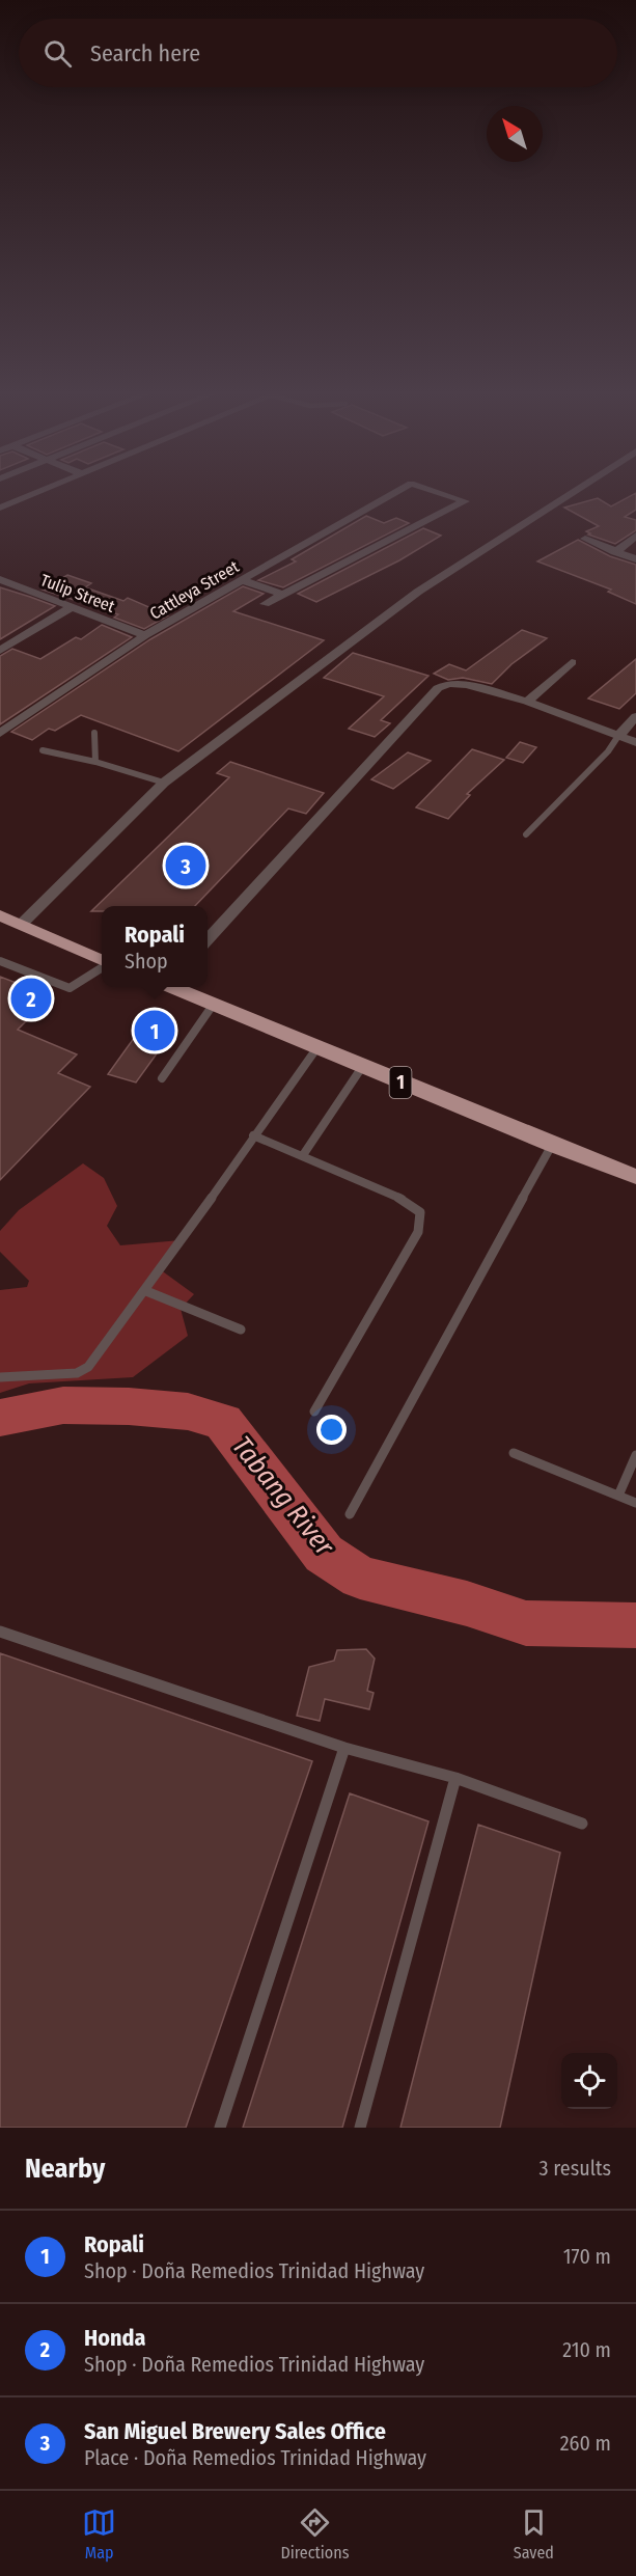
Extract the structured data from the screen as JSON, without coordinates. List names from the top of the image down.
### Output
{
  "streets": {
    "highway": ["1"],
    "street": ["Cattleya Street", "Tulip Street"]
  },
  "crossings": [
    ["Cattleya Street", "Tulip Street"]
  ],
  "water": ["Tabang River"],
  "north": "top left",
  "page": {
    "search": "Search here",
    "pins": ["3", "2", "1"],
    "popup": ["Ropali", "Shop"],
    "heading": ["Nearby", "3 results"],
    "list": [
      {
        "mark": "1",
        "name": "Ropali",
        "note": "Shop · Doña Remedios Trinidad Highway",
        "value": "170 m"
      },
      {
        "mark": "2",
        "name": "Honda",
        "note": "Shop · Doña Remedios Trinidad Highway",
        "value": "210 m"
      },
      {
        "mark": "3",
        "name": "San Miguel Brewery Sales Office",
        "note": "Place · Doña Remedios Trinidad Highway",
        "value": "260 m"
      }
    ],
    "nav": ["Map", "Directions", "Saved"]
  }
}
